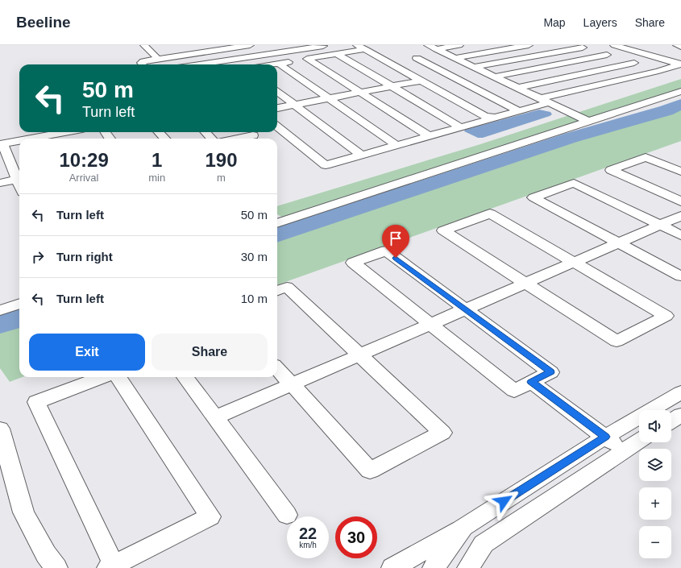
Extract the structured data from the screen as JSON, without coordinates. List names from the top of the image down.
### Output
{
  "page": {
    "header": "Beeline",
    "nav": ["Map", "Layers", "Share"],
    "turn": ["50 m", "Turn left"],
    "eta": [
      "10:29",
      "Arrival",
      "1",
      "min",
      "190",
      "m"
    ],
    "list": [
      {
        "name": "Turn left",
        "value": "50 m"
      },
      {
        "name": "Turn right",
        "value": "30 m"
      },
      {
        "name": "Turn left",
        "value": "10 m"
      }
    ],
    "buttons": ["Exit", "Share"],
    "map_buttons": ["+", "−"],
    "speed": "22 km/h",
    "limit": "30"
  }
}
